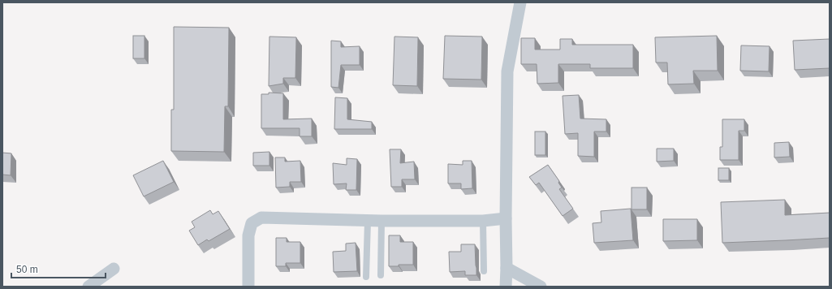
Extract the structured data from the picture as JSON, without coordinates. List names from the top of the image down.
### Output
{
  "scale_bar": "50 m"
}
